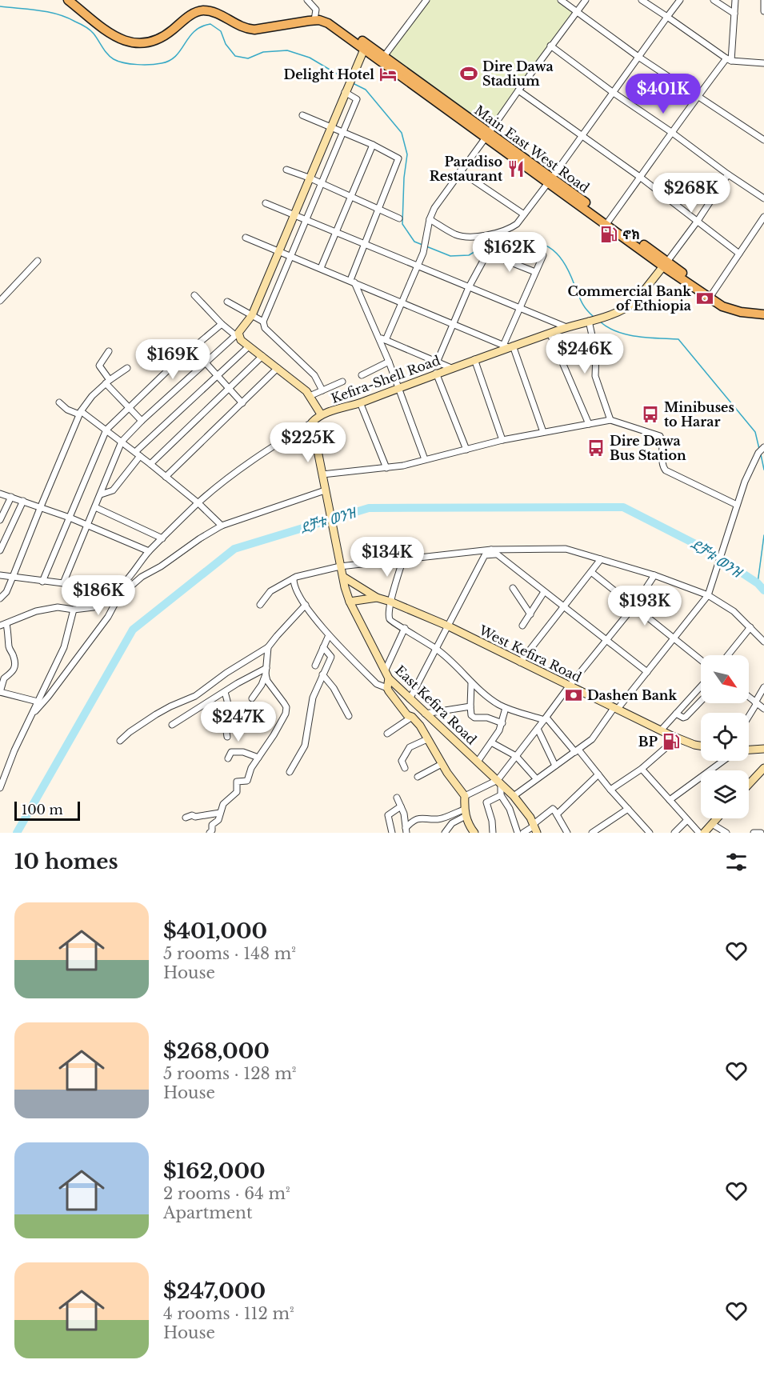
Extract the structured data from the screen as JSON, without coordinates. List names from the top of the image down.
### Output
{
  "streets": {
    "main road": [
      "Main East West Road",
      "Kefira-Shell Road",
      "West Kefira Road",
      "East Kefira Road"
    ]
  },
  "crossings": [
    ["Main East West Road", "Kefira-Shell Road"],
    ["West Kefira Road", "East Kefira Road"]
  ],
  "water": ["ደቻቱ ወንዝ"],
  "places": {
    "sports": ["Dire Dawa Stadium"],
    "hotel": ["Delight Hotel"],
    "restaurant": ["Paradiso Restaurant"],
    "fuel station": ["ኖክ", "BP"],
    "bank": ["Commercial Bank of Ethiopia", "Dashen Bank"],
    "bus stop": ["Minibuses to Harar", "Dire Dawa Bus Station"]
  },
  "scale_bar": "100 m",
  "north": "bottom right",
  "page": {
    "price": [
      "$401K",
      "$268K",
      "$162K",
      "$246K",
      "$169K",
      "$225K",
      "$134K",
      "$186K",
      "$193K",
      "$247K"
    ],
    "scale": "100 m",
    "heading": "10 homes",
    "list": [
      {
        "name": "$401,000",
        "note": "5 rooms · 148 m² · House"
      },
      {
        "name": "$268,000",
        "note": "5 rooms · 128 m² · House"
      },
      {
        "name": "$162,000",
        "note": "2 rooms · 64 m² · Apartment"
      },
      {
        "name": "$247,000",
        "note": "4 rooms · 112 m² · House"
      }
    ]
  }
}
